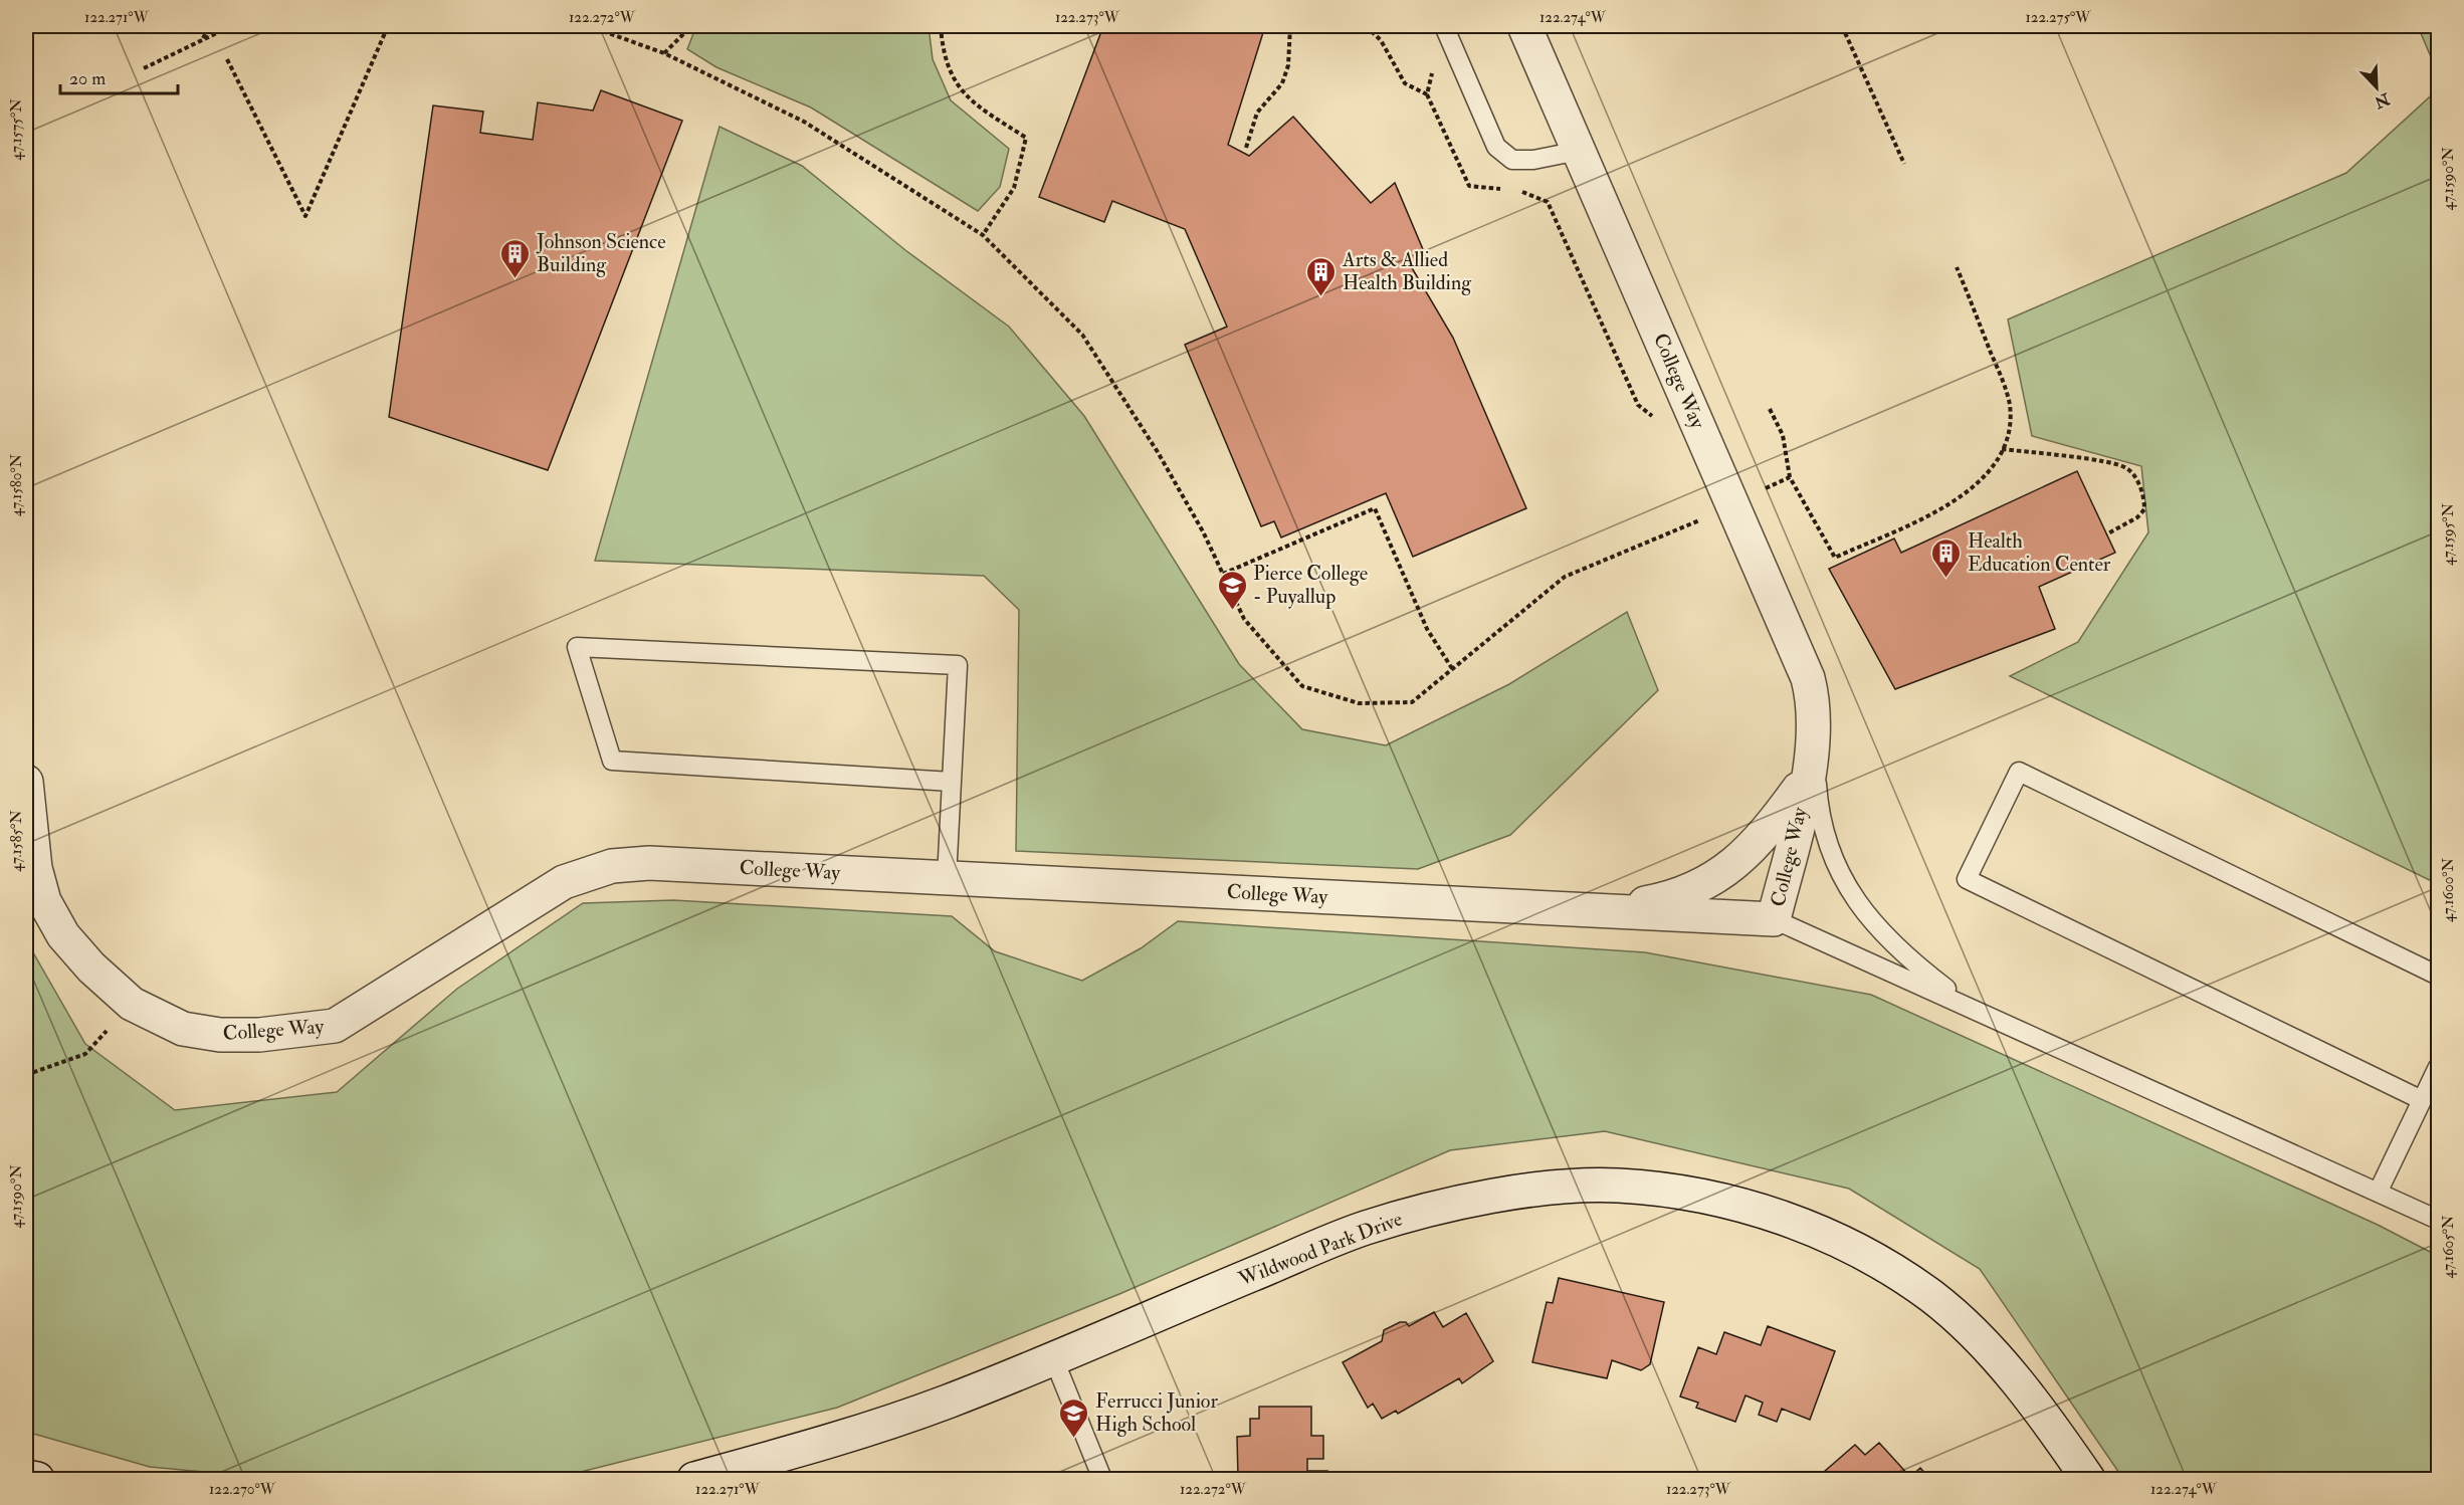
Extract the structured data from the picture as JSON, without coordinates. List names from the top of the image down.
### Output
{
  "streets": {
    "street": ["College Way", "Wildwood Park Drive"]
  },
  "places": {
    "building": ["Johnson Science Building", "Arts & Allied Health Building", "Health Education Center"],
    "school or university": ["Pierce College - Puyallup", "Ferrucci Junior High School"]
  },
  "scale_bar": "20 m",
  "north": "bottom right",
  "coordinates": [
    "122.271°W",
    "122.272°W",
    "122.273°W",
    "122.274°W",
    "122.275°W",
    "47.1575°N",
    "47.1590°N",
    "47.1580°N",
    "47.1595°N",
    "47.1585°N",
    "47.1600°N",
    "47.1605°N",
    "122.270°W"
  ]
}
